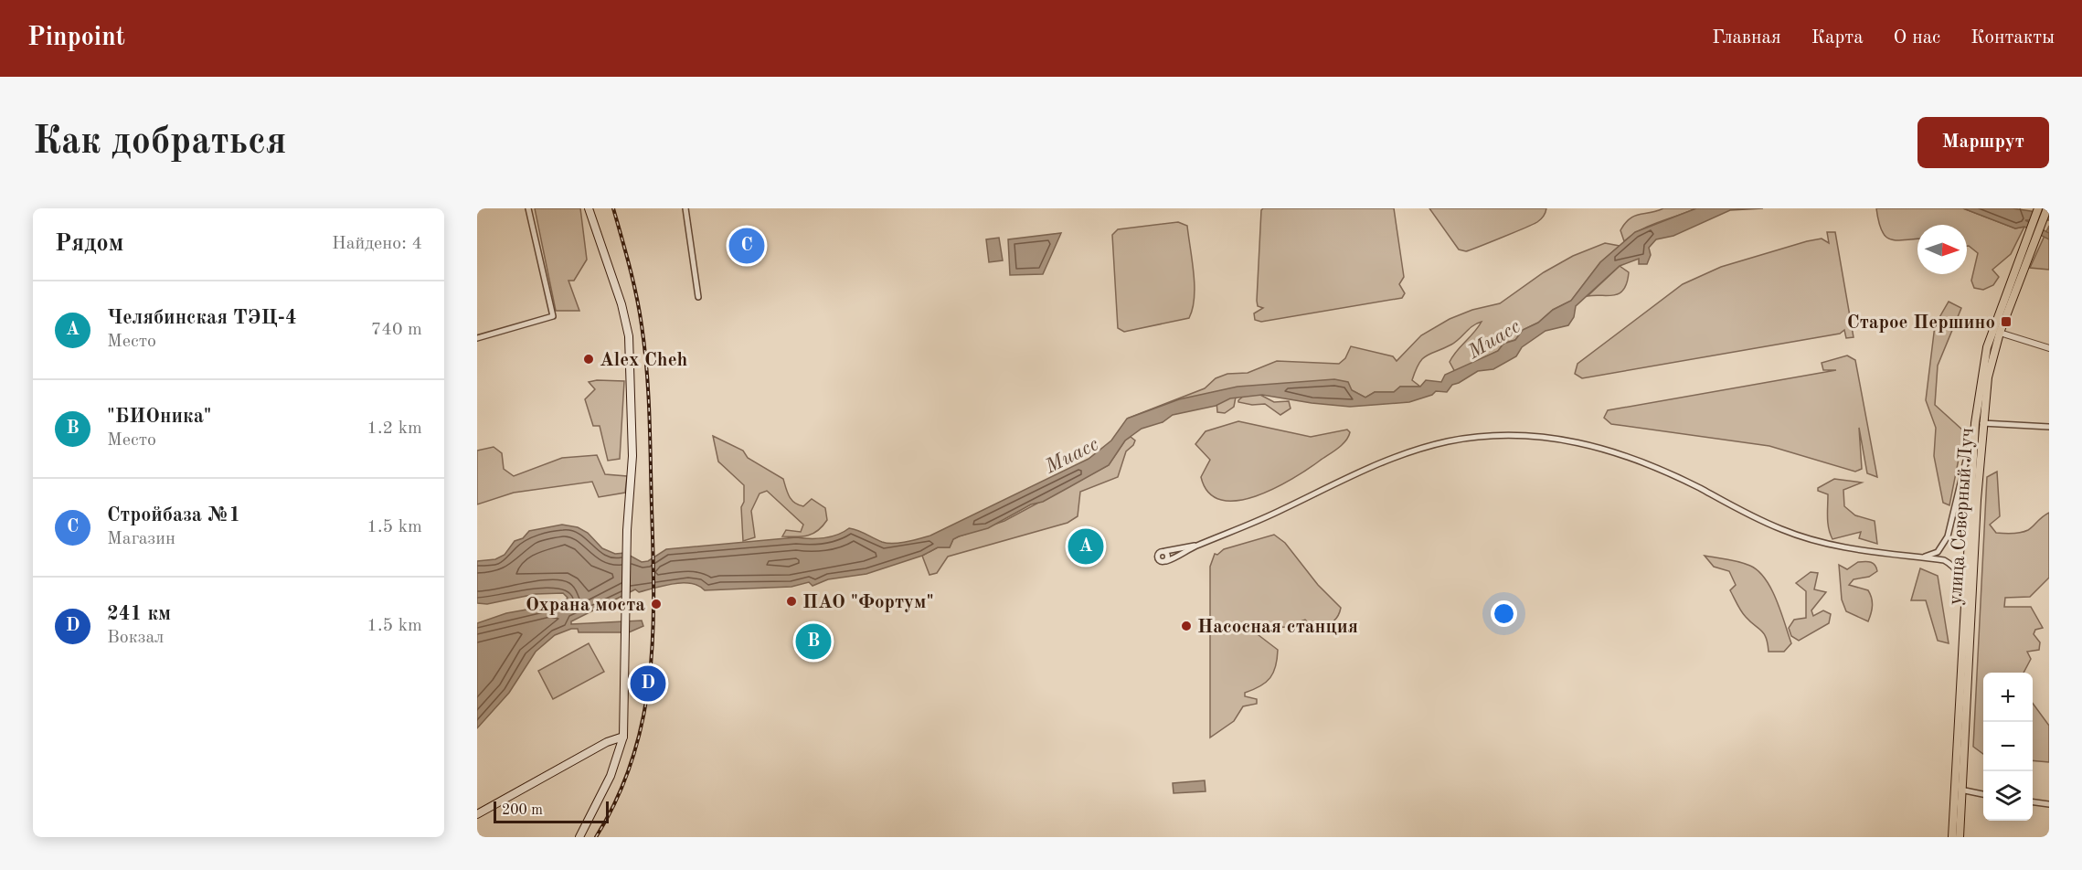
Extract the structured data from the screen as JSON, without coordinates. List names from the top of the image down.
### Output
{
  "streets": {
    "main road": ["улица Северный Луч"]
  },
  "water": ["Миасс"],
  "places": {
    "transit": ["Старое Першино"],
    "other": [
      "Alex Cheh",
      "ПАО \"Фортум\"",
      "Охрана моста",
      "Насосная станция"
    ]
  },
  "scale_bar": "200 m",
  "north": "right",
  "page": {
    "header": "Pinpoint",
    "nav": [
      "Главная",
      "Карта",
      "О нас",
      "Контакты"
    ],
    "buttons": "Маршрут",
    "title": "Как добраться",
    "heading": ["Рядом", "Найдено: 4"],
    "pins": [
      "C",
      "A",
      "B",
      "D"
    ],
    "list": [
      {
        "mark": "A",
        "name": "Челябинская ТЭЦ-4",
        "note": "Место",
        "value": "740 m"
      },
      {
        "mark": "B",
        "name": "\"БИОника\"",
        "note": "Место",
        "value": "1.2 km"
      },
      {
        "mark": "C",
        "name": "Стройбаза №1",
        "note": "Магазин",
        "value": "1.5 km"
      },
      {
        "mark": "D",
        "name": "241 км",
        "note": "Вокзал",
        "value": "1.5 km"
      }
    ],
    "map_buttons": ["+", "−"],
    "scale": "200 m"
  }
}
